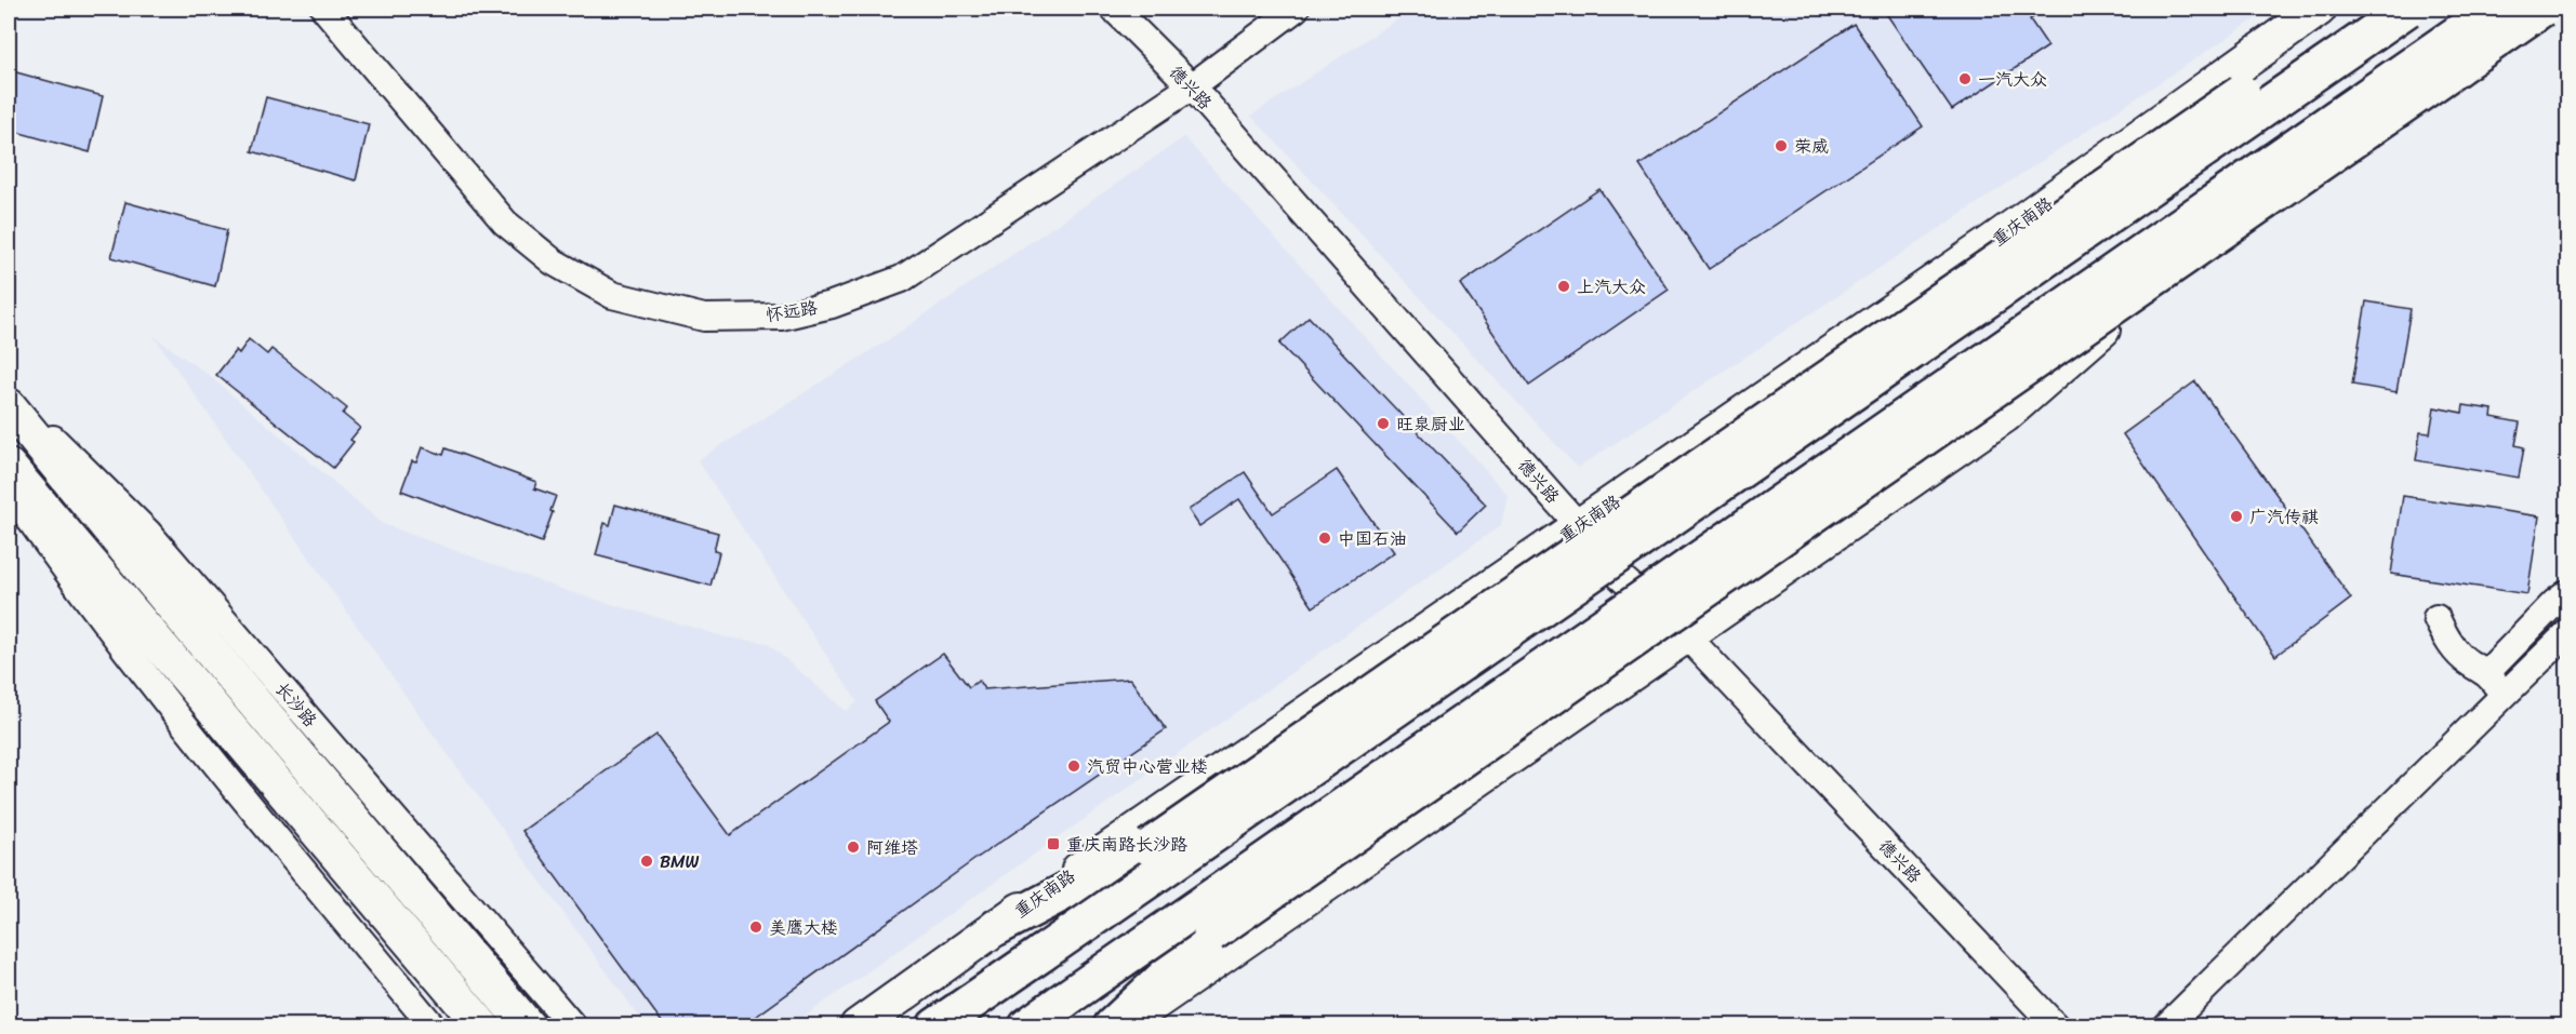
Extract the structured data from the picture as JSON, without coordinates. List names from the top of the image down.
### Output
{
  "streets": {
    "main road": ["重庆南路", "长沙路"],
    "street": ["德兴路", "怀远路"]
  },
  "crossings": [
    ["德兴路", "重庆南路"],
    ["德兴路", "怀远路"]
  ],
  "places": {
    "other": [
      "一汽大众",
      "荣威",
      "上汽大众",
      "旺泉厨业",
      "广汽传祺",
      "中国石油",
      "汽贸中心营业楼",
      "阿维塔",
      "BMW",
      "美鹰大楼"
    ],
    "transit": ["重庆南路长沙路"]
  }
}
